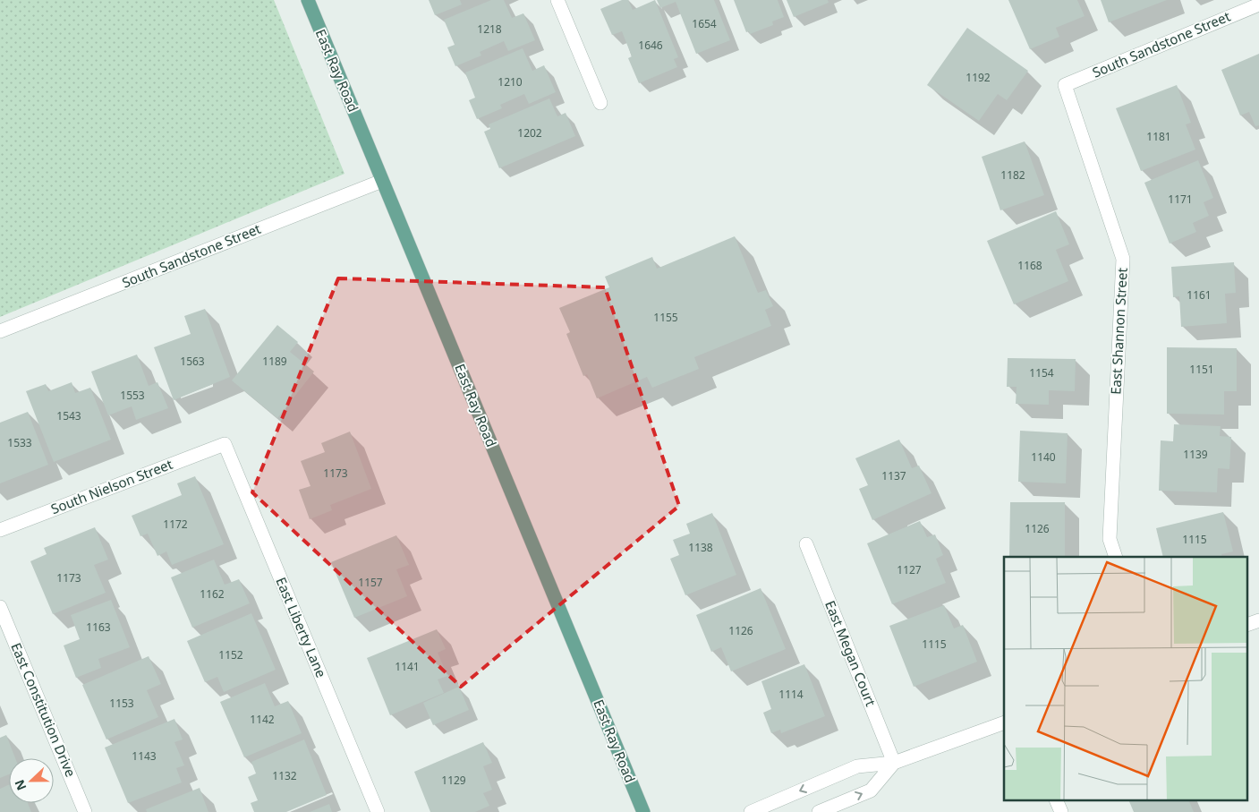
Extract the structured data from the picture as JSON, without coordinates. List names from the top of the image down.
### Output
{
  "streets": {
    "main road": ["East Ray Road"],
    "street": [
      "South Sandstone Street",
      "East Shannon Street",
      "South Nielson Street",
      "East Liberty Lane",
      "East Megan Court",
      "East Constitution Drive"
    ]
  },
  "crossings": [
    ["South Sandstone Street", "East Ray Road"],
    ["South Sandstone Street", "East Shannon Street"],
    ["South Nielson Street", "East Liberty Lane"]
  ],
  "house_numbers": [
    "1654",
    "1218",
    "1646",
    "1192",
    "1210",
    "1202",
    "1181",
    "1182",
    "1171",
    "1168",
    "1161",
    "1155",
    "1563",
    "1189",
    "1151",
    "1154",
    "1553",
    "1543",
    "1533",
    "1139",
    "1140",
    "1173",
    "1137",
    "1172",
    "1126",
    "1115",
    "1138",
    "1127",
    "1173",
    "1157",
    "1162",
    "1163",
    "1126",
    "1115",
    "1152",
    "1141",
    "1114",
    "1153",
    "1142",
    "1143",
    "1132",
    "1129"
  ],
  "north": "left"
}
